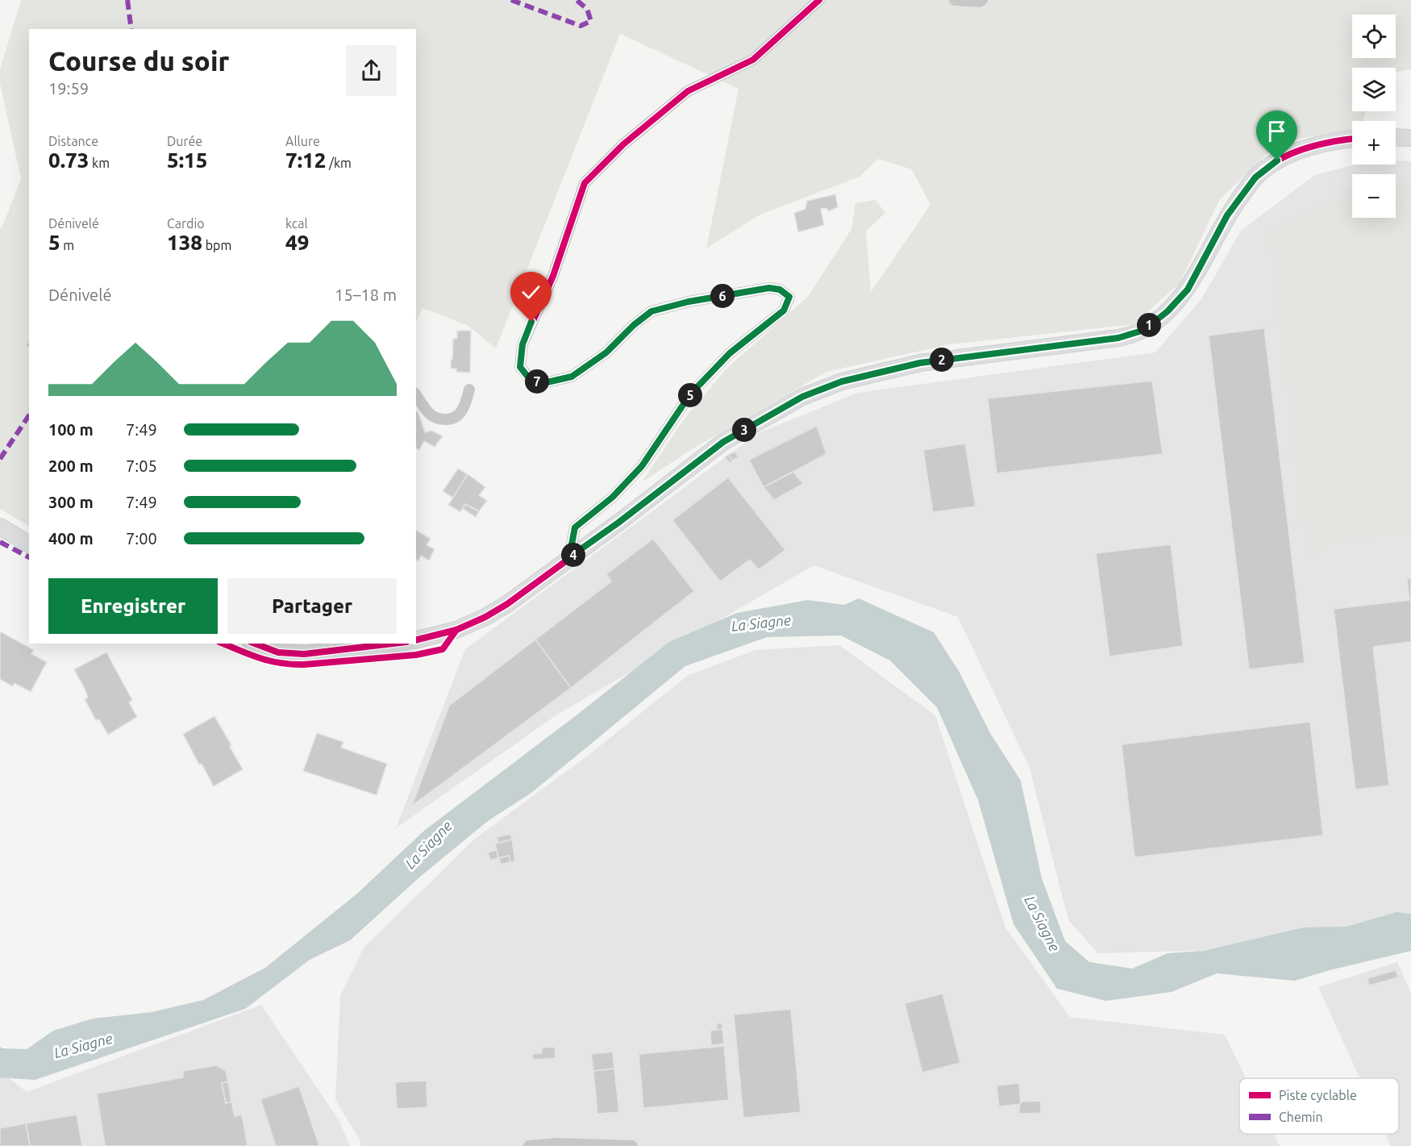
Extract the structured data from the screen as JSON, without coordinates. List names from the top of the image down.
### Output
{
  "water": ["La Siagne"],
  "legend": ["Piste cyclable", "Chemin"],
  "page": {
    "map_buttons": ["+", "−"],
    "heading": ["Course du soir", "19:59"],
    "stats": [
      ["Distance", "0.73 km"],
      ["Durée", "5:15"],
      ["Allure", "7:12 /km"],
      ["Dénivelé", "5 m"],
      ["Cardio", "138 bpm"],
      ["kcal", "49"]
    ],
    "chart": ["Dénivelé", "15–18 m"],
    "pins": [
      "6",
      "1",
      "2",
      "7",
      "5",
      "3",
      "4"
    ],
    "list": [
      {
        "name": "100 m",
        "note": "7:49"
      },
      {
        "name": "200 m",
        "note": "7:05"
      },
      {
        "name": "300 m",
        "note": "7:49"
      },
      {
        "name": "400 m",
        "note": "7:00"
      }
    ],
    "buttons": ["Enregistrer", "Partager"]
  }
}
